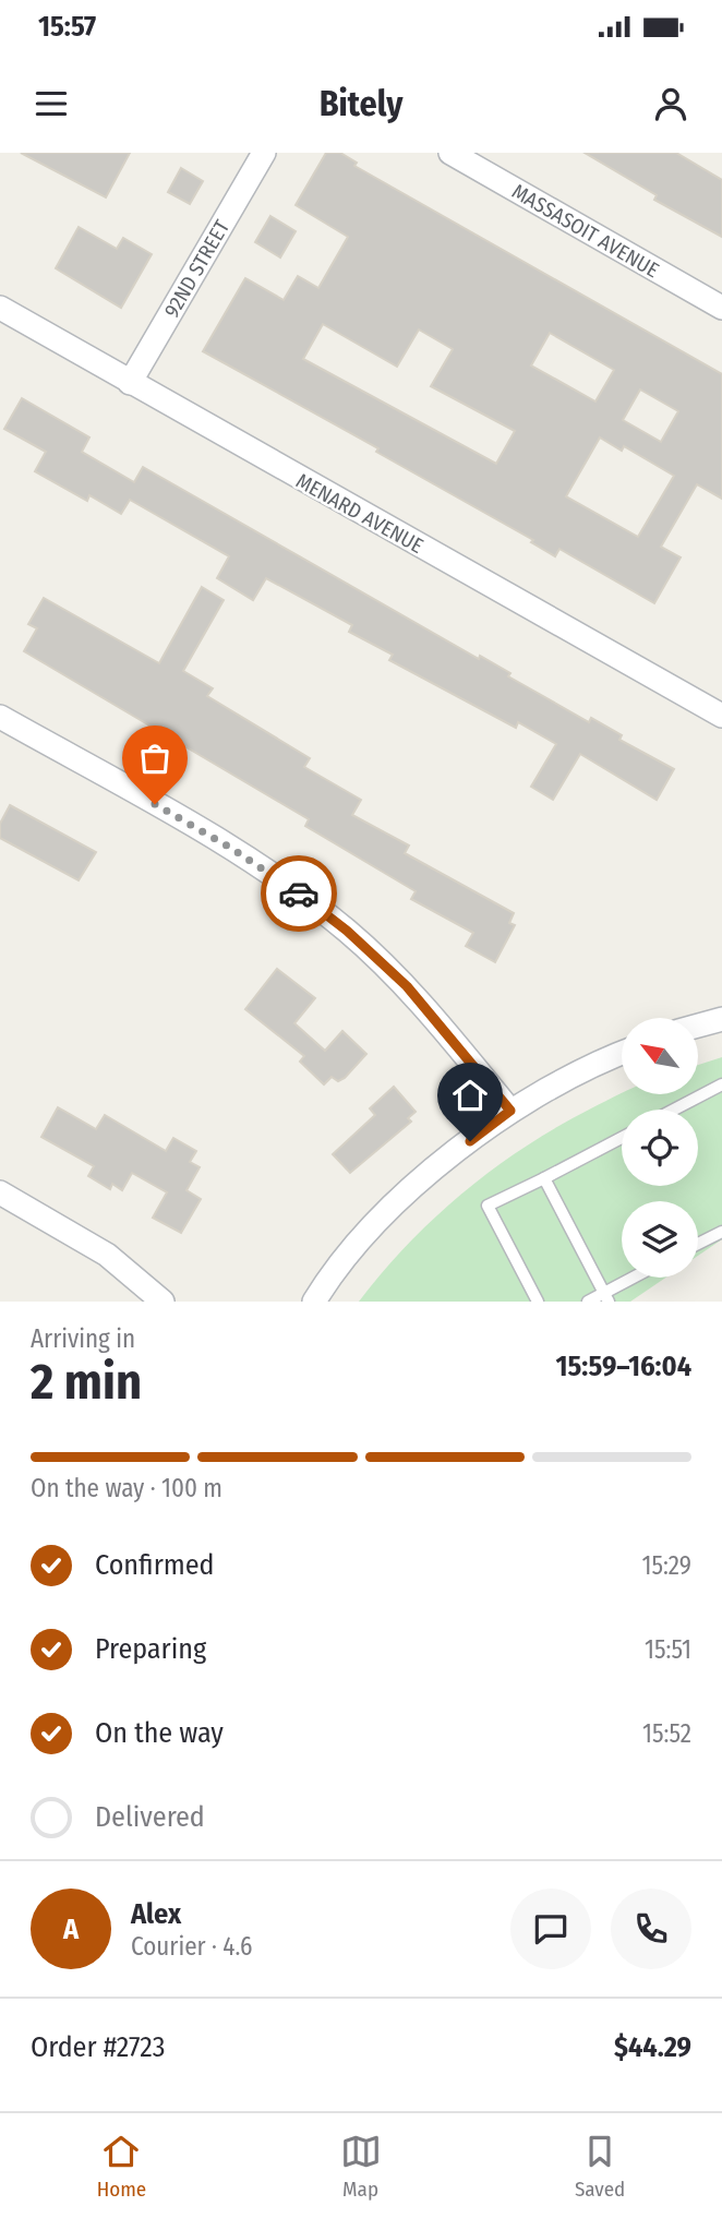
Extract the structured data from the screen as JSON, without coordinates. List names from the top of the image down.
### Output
{
  "streets": {
    "street": ["MASSASOIT AVENUE", "92ND STREET", "MENARD AVENUE"]
  },
  "crossings": [
    ["92ND STREET", "MENARD AVENUE"]
  ],
  "north": "top left",
  "page": {
    "status": "15:57",
    "header": "Bitely",
    "heading": ["2 min", "Arriving in", "15:59–16:04"],
    "panel": [
      "Alex",
      "Courier · 4.6",
      "Order #2723",
      "$44.29"
    ],
    "bar": "On the way · 100 m",
    "list": [
      ["Confirmed", "15:29"],
      ["Preparing", "15:51"],
      ["On the way", "15:52"],
      "Delivered"
    ],
    "round": "A",
    "tabs": ["Home", "Map", "Saved"]
  }
}
